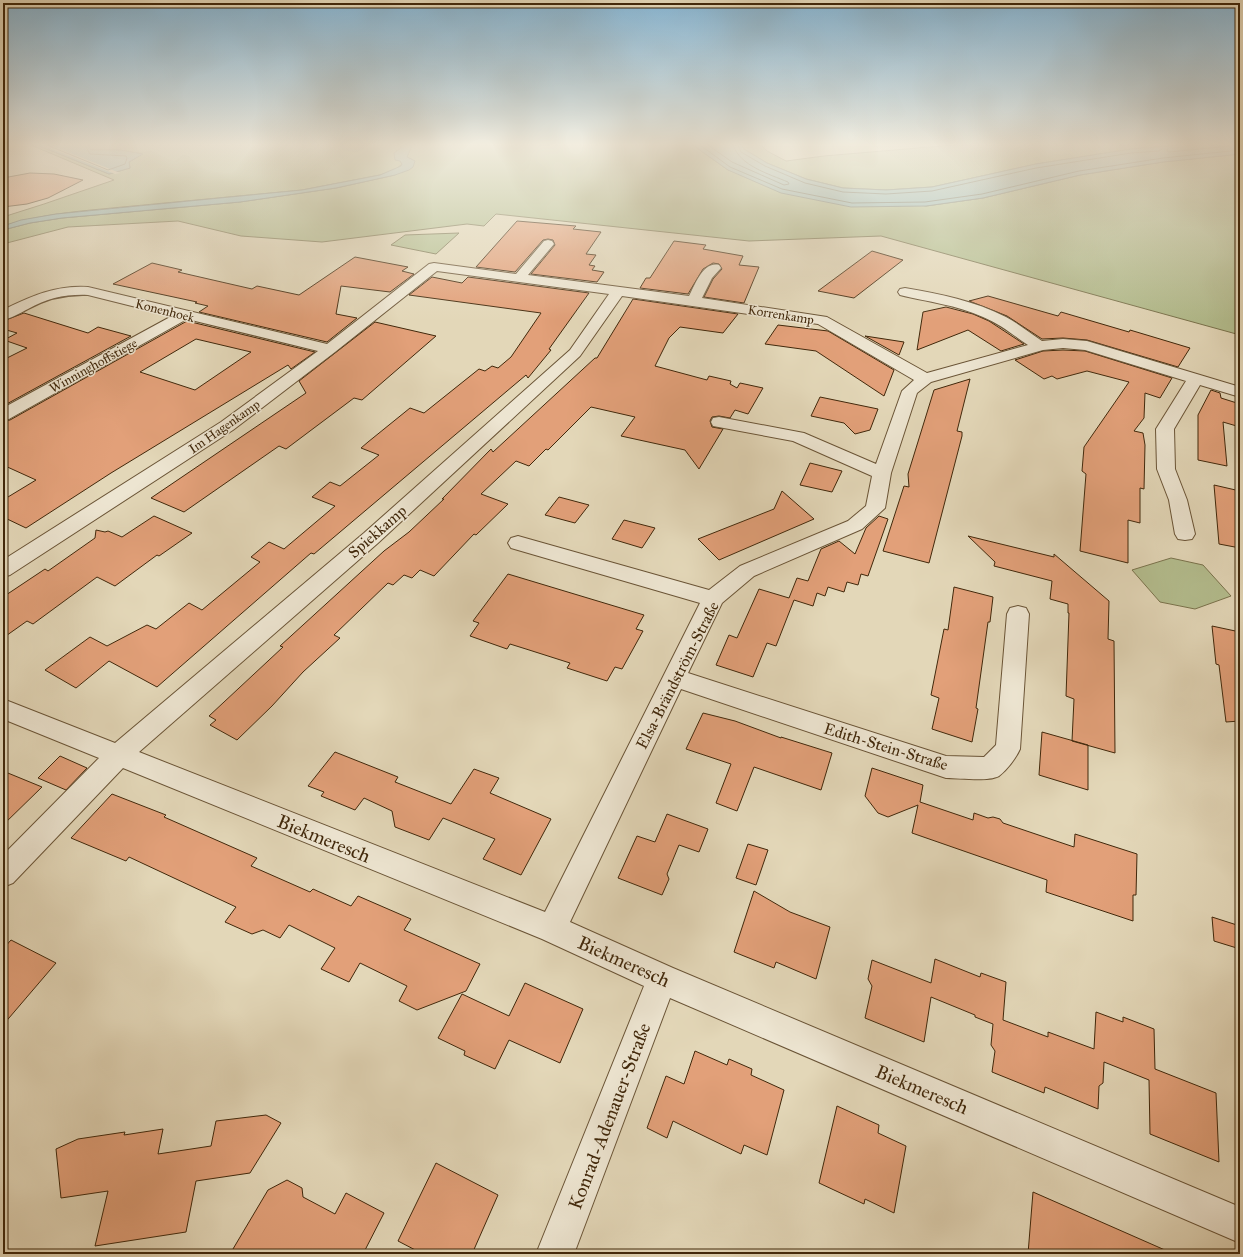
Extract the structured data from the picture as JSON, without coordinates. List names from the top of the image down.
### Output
{
  "streets": {
    "street": [
      "Konenhoek",
      "Korrenkamp",
      "Winninghoffstiege",
      "Im Hagenkamp",
      "Spiekkamp",
      "Elsa-Brändström-Straße",
      "Edith-Stein-Straße",
      "Biekmeresch",
      "Konrad-Adenauer-Straße"
    ]
  },
  "crossings": [
    ["Konenhoek", "Winninghoffstiege"],
    ["Konenhoek", "Im Hagenkamp"],
    ["Korrenkamp", "Im Hagenkamp"],
    ["Korrenkamp", "Spiekkamp"],
    ["Korrenkamp", "Elsa-Brändström-Straße"],
    ["Spiekkamp", "Biekmeresch"],
    ["Elsa-Brändström-Straße", "Edith-Stein-Straße"],
    ["Elsa-Brändström-Straße", "Biekmeresch"],
    ["Biekmeresch", "Konrad-Adenauer-Straße"]
  ]
}
